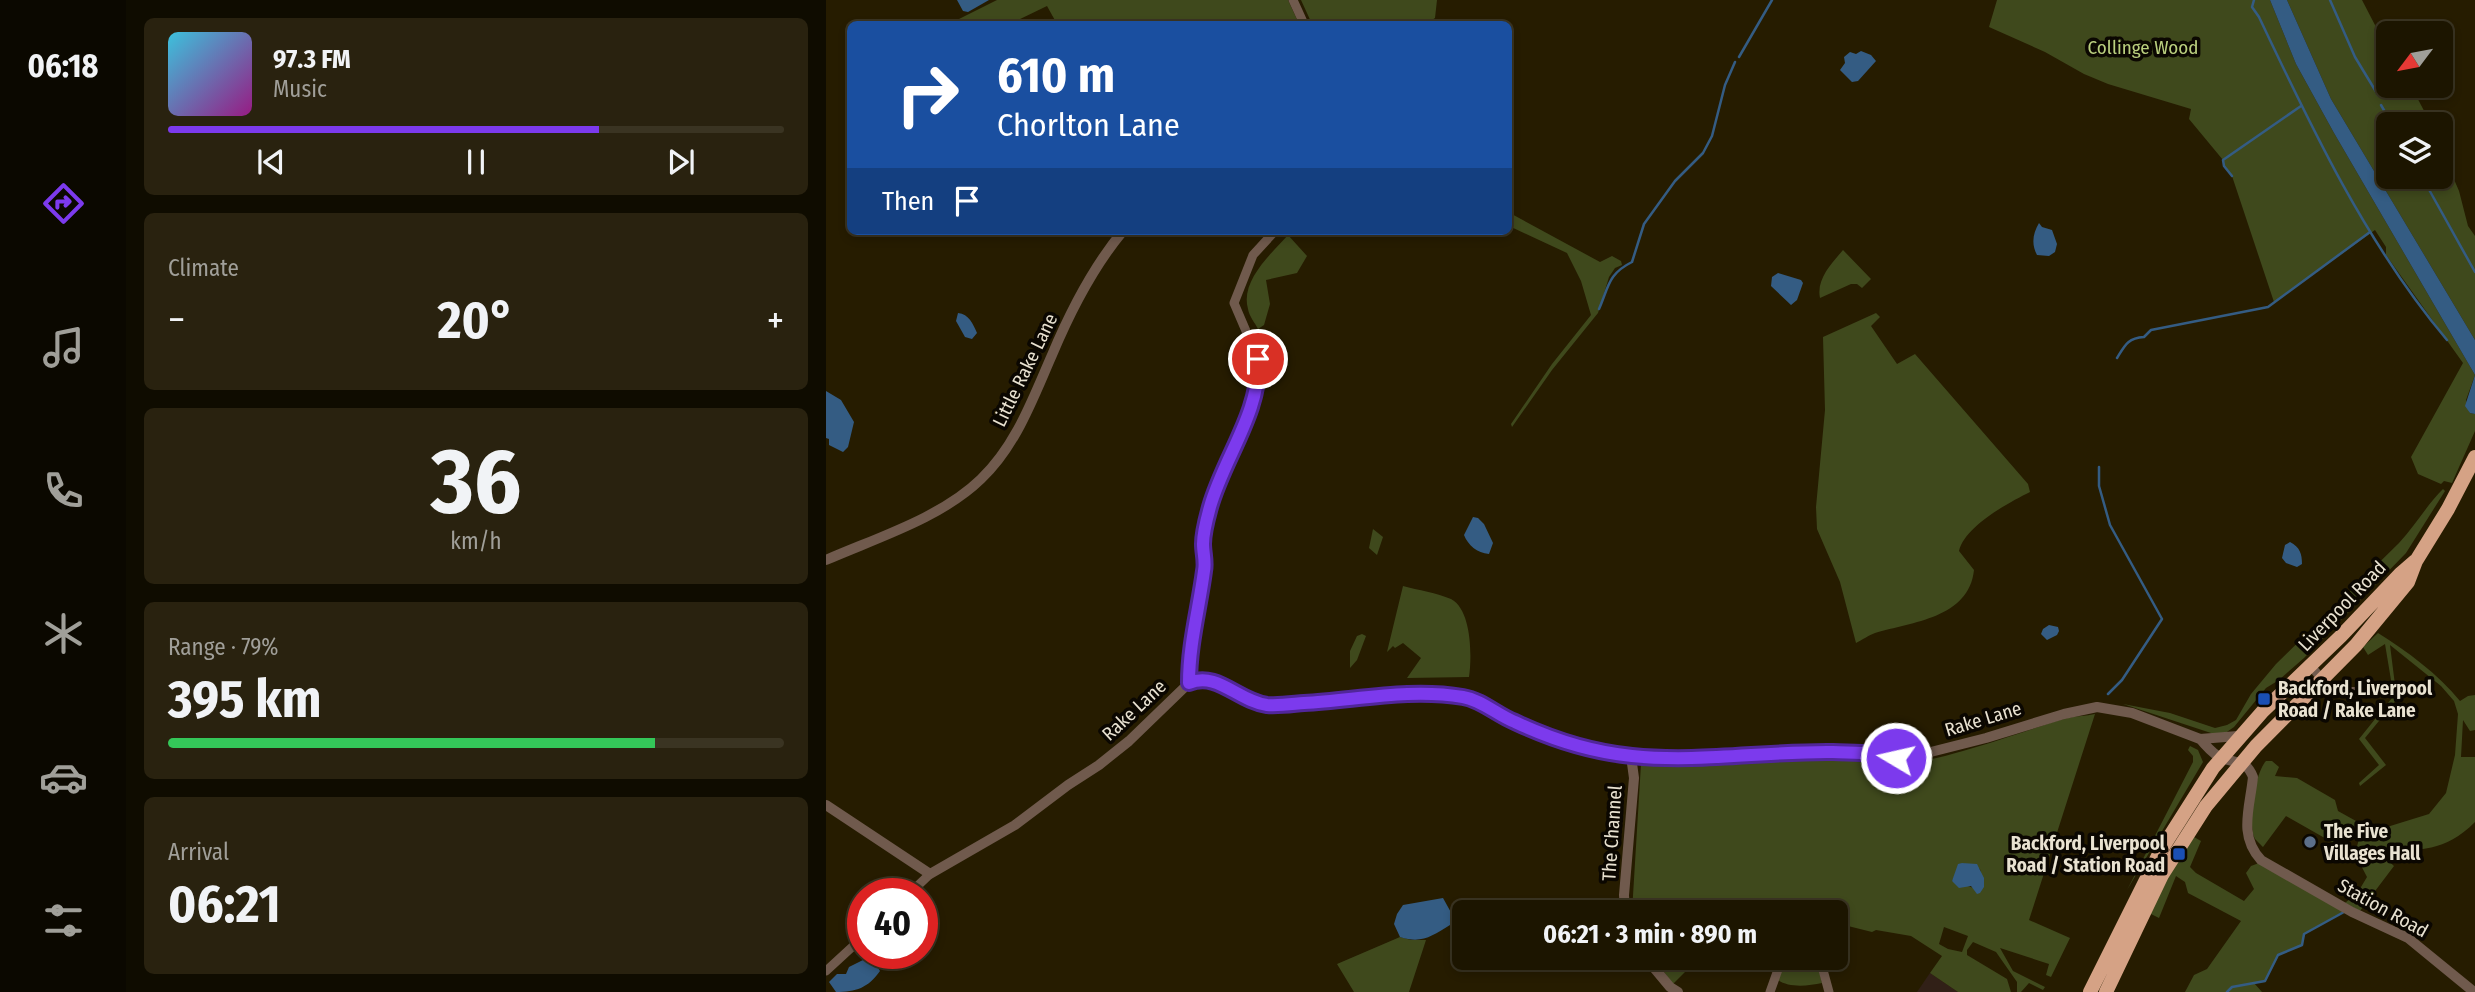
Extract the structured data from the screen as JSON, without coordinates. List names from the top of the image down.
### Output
{
  "streets": {
    "highway": ["Liverpool Road"],
    "street": [
      "Little Rake Lane",
      "Rake Lane",
      "The Channel",
      "Station Road"
    ]
  },
  "crossings": [
    ["Liverpool Road", "Rake Lane"],
    ["Rake Lane", "The Channel"]
  ],
  "parks": ["Collinge Wood"],
  "places": {
    "transit": ["Backford, Liverpool Road / Rake Lane", "Backford, Liverpool Road / Station Road"],
    "other": ["The Five Villages Hall"]
  },
  "north": "bottom left",
  "page": {
    "tabs": "06:18",
    "turn": ["610 m", "Chorlton Lane"],
    "song": ["97.3 FM", "Music"],
    "then": "Then",
    "tile": [
      "Climate",
      ["36", "km/h"],
      ["Range · 79%", "395 km"],
      ["Arrival", "06:21"]
    ],
    "heat": ["−", "20°", "+"],
    "limit": "40",
    "trip": "06:21 · 3 min · 890 m"
  }
}
